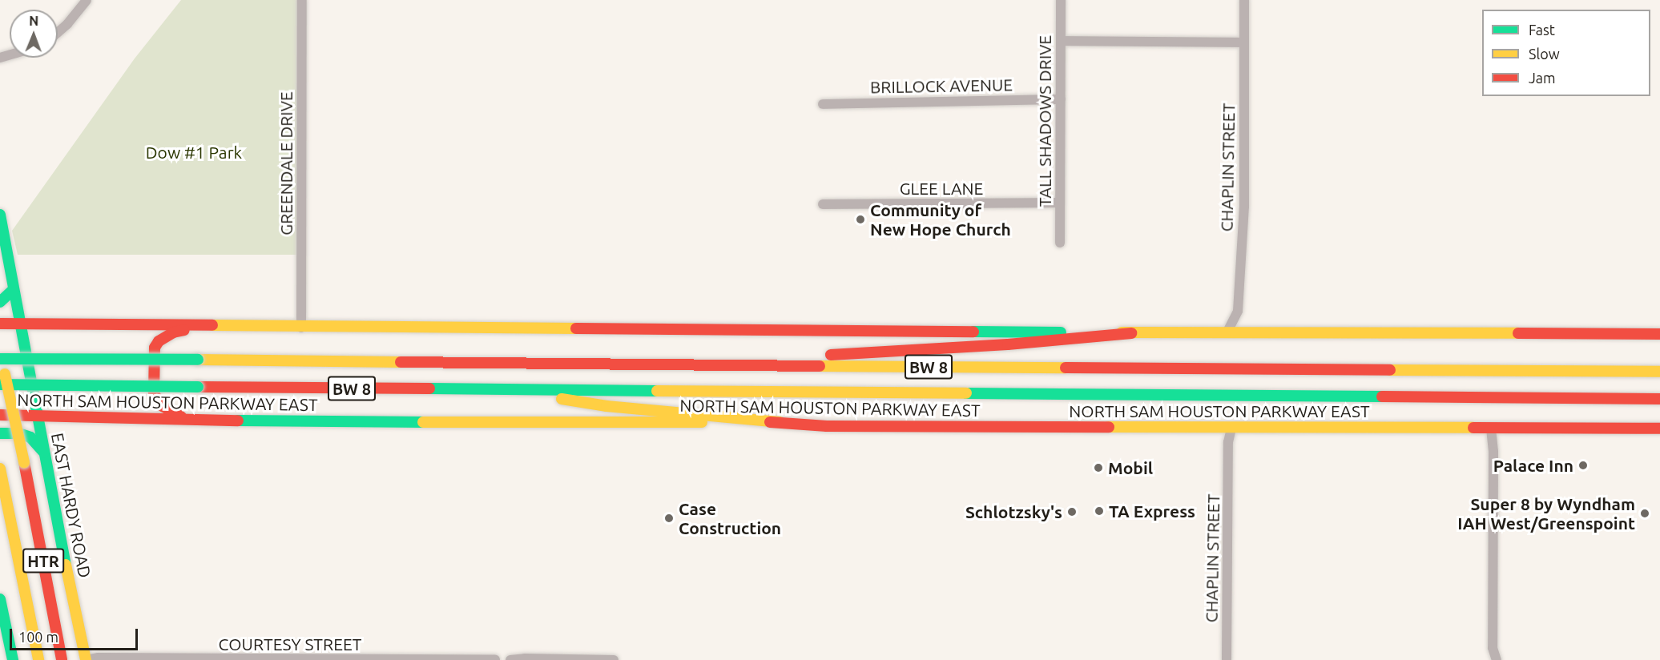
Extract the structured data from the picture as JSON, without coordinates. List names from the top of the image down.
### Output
{
  "streets": {
    "main road": [
      "BW 8",
      "NORTH SAM HOUSTON PARKWAY EAST",
      "EAST HARDY ROAD",
      "HTR"
    ],
    "street": [
      "BRILLOCK AVENUE",
      "TALL SHADOWS DRIVE",
      "GREENDALE DRIVE",
      "CHAPLIN STREET",
      "GLEE LANE",
      "COURTESY STREET"
    ]
  },
  "crossings": [
    ["BRILLOCK AVENUE", "TALL SHADOWS DRIVE"],
    ["TALL SHADOWS DRIVE", "GLEE LANE"],
    ["CHAPLIN STREET", "NORTH SAM HOUSTON PARKWAY EAST"],
    ["NORTH SAM HOUSTON PARKWAY EAST", "EAST HARDY ROAD"],
    ["EAST HARDY ROAD", "COURTESY STREET"]
  ],
  "parks": ["Dow #1 Park"],
  "places": [
    "Community of New Hope Church",
    "Palace Inn",
    "Mobil",
    "TA Express",
    "Schlotzsky's",
    "Super 8 by Wyndham IAH West/Greenspoint",
    "Case Construction"
  ],
  "legend": ["Fast", "Slow", "Jam"],
  "scale_bar": "100 m",
  "north": "top"
}
